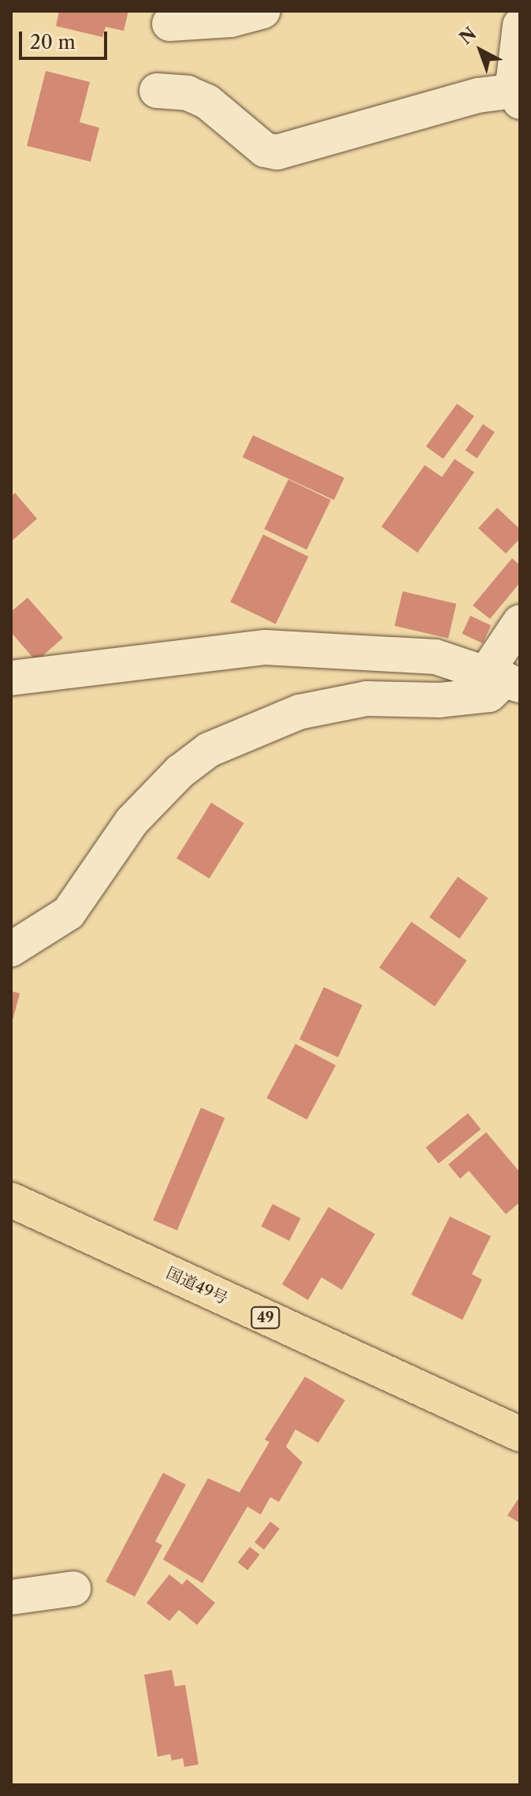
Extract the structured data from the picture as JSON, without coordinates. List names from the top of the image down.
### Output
{
  "streets": {
    "highway": ["国道49号", "49"]
  },
  "scale_bar": "20 m",
  "north": "top left"
}
